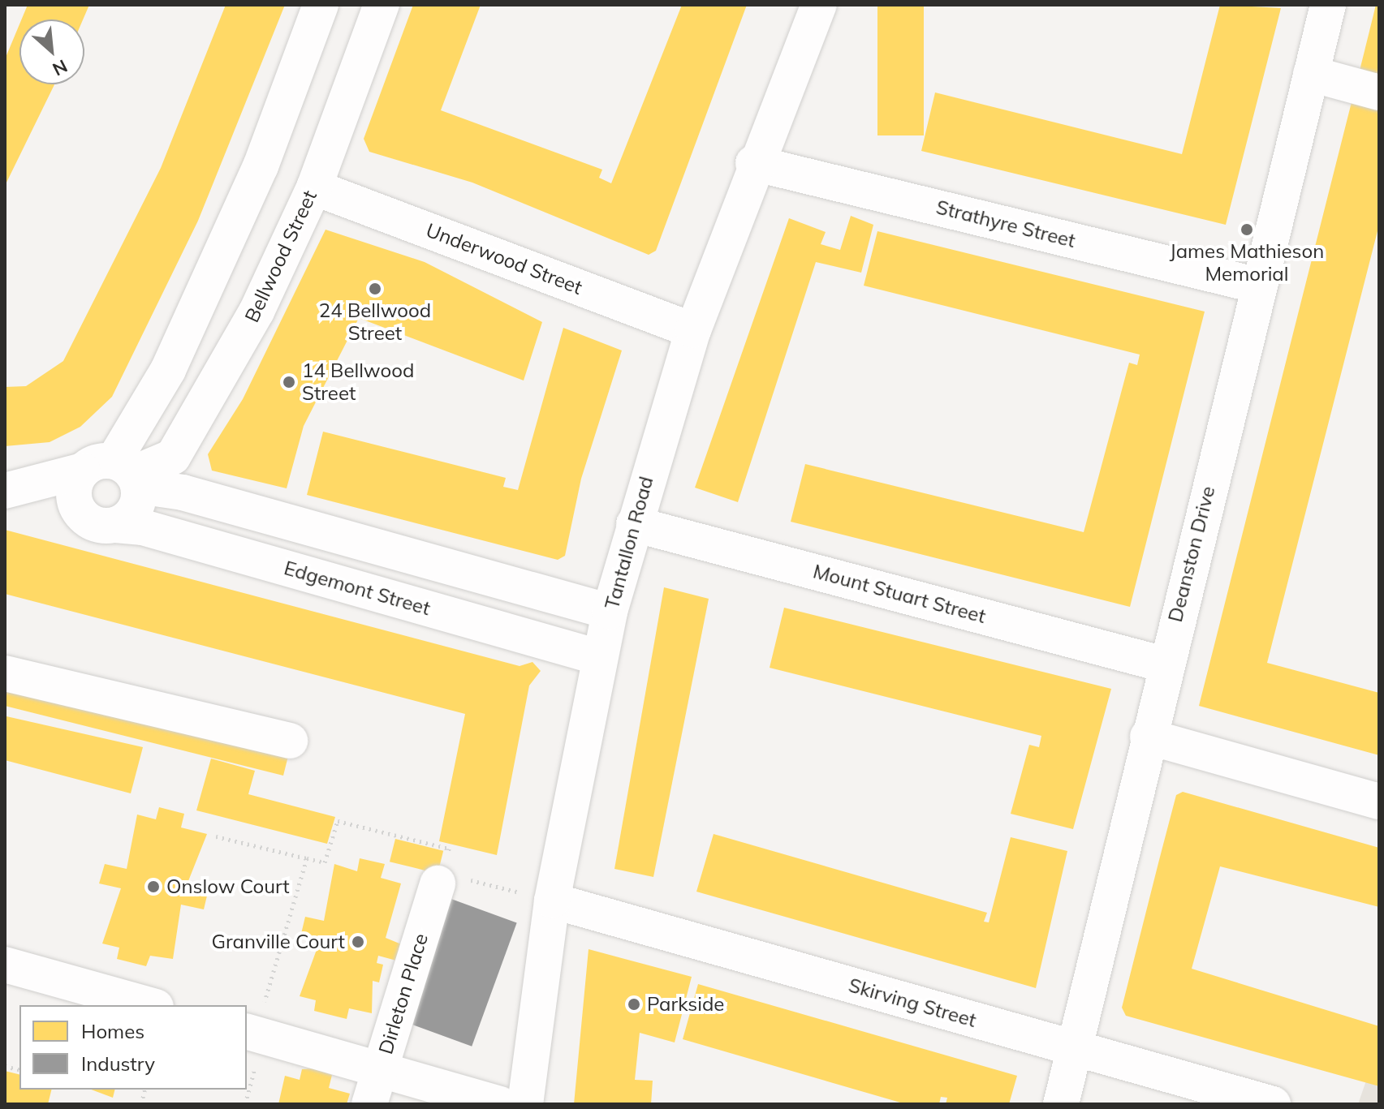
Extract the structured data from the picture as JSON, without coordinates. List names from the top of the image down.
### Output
{
  "streets": {
    "street": [
      "Strathyre Street",
      "Bellwood Street",
      "Underwood Street",
      "Tantallon Road",
      "Deanston Drive",
      "Edgemont Street",
      "Mount Stuart Street",
      "Dirleton Place",
      "Skirving Street"
    ]
  },
  "crossings": [
    ["Strathyre Street", "Tantallon Road"],
    ["Strathyre Street", "Deanston Drive"],
    ["Bellwood Street", "Underwood Street"],
    ["Bellwood Street", "Edgemont Street"],
    ["Underwood Street", "Tantallon Road"],
    ["Tantallon Road", "Edgemont Street"],
    ["Tantallon Road", "Mount Stuart Street"],
    ["Tantallon Road", "Skirving Street"],
    ["Deanston Drive", "Mount Stuart Street"],
    ["Deanston Drive", "Skirving Street"]
  ],
  "places": [
    "James Mathieson Memorial",
    "24 Bellwood Street",
    "14 Bellwood Street",
    "Onslow Court",
    "Granville Court",
    "Parkside"
  ],
  "legend": ["Homes", "Industry"],
  "north": "bottom right"
}
